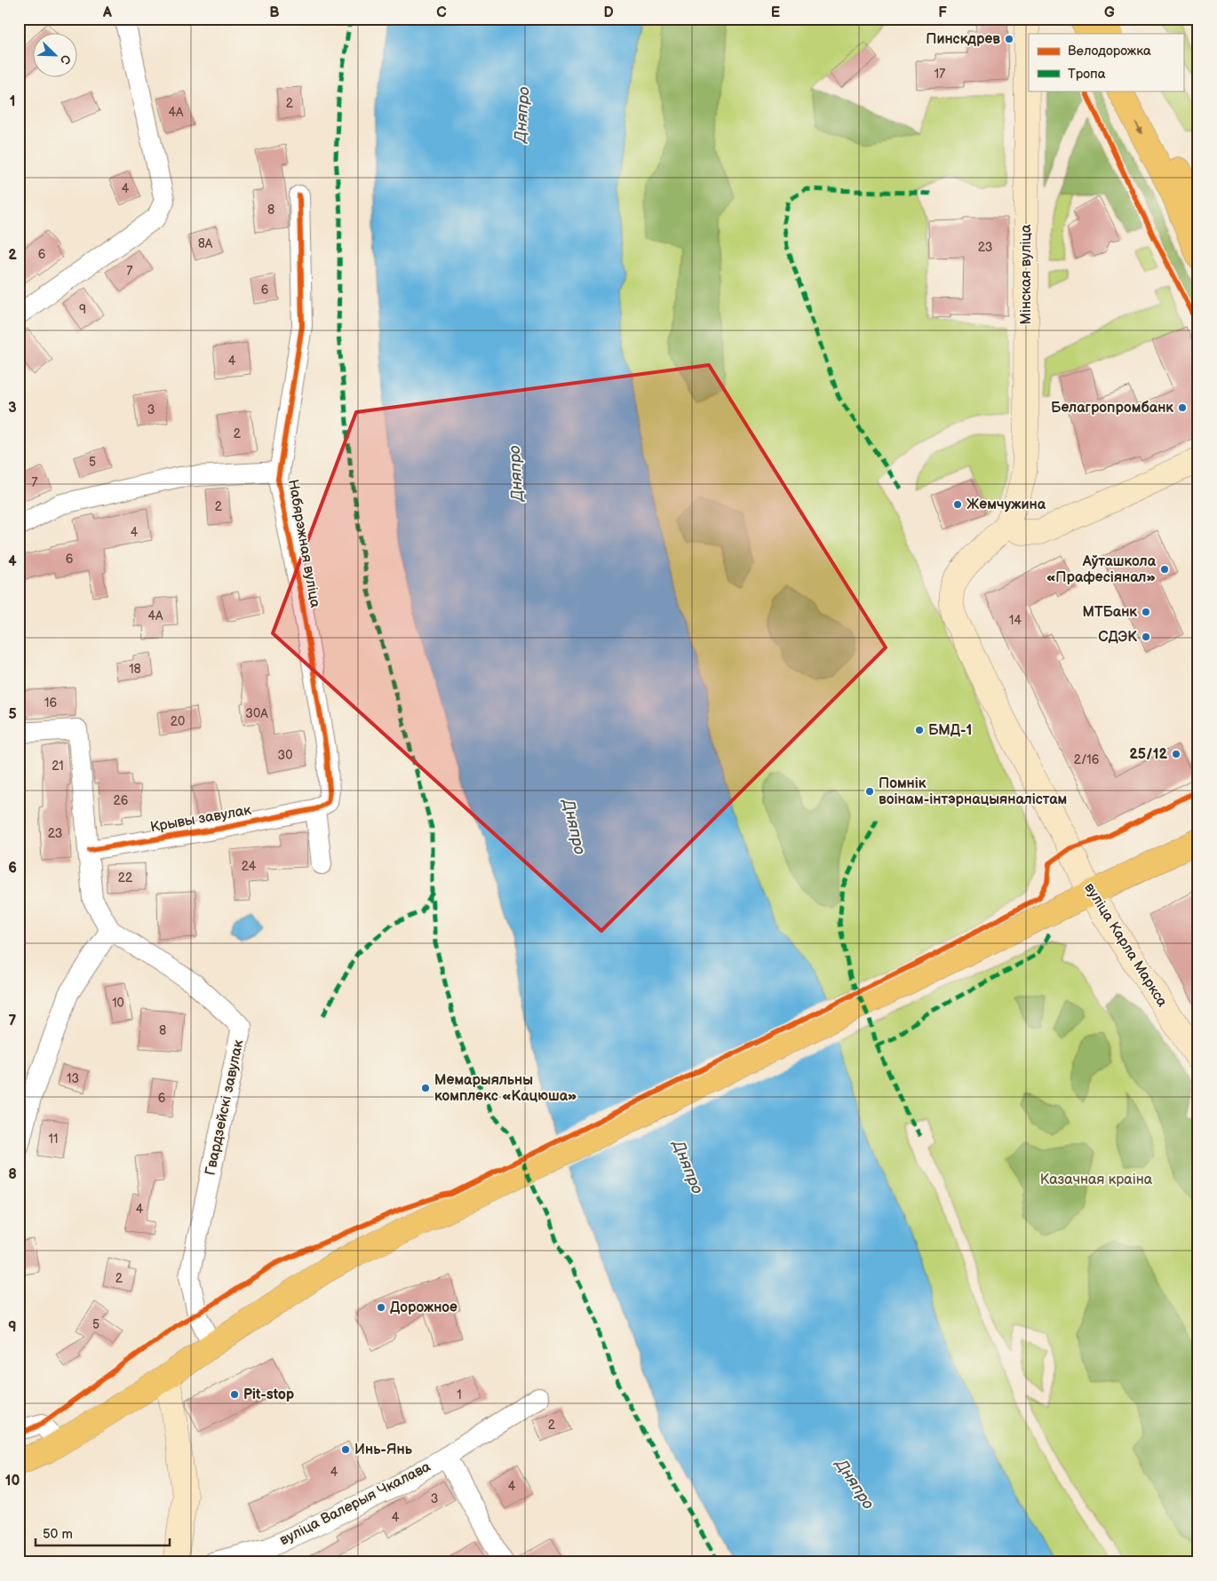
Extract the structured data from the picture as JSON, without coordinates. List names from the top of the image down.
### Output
{
  "streets": {
    "street": [
      "Мінская вуліца",
      "Набярэжная вуліца",
      "Крывы завулак",
      "вуліца Карла Маркса",
      "Гвардзейскі завулак",
      "вуліца Валерыя Чкалава"
    ]
  },
  "crossings": [
    ["Мінская вуліца", "вуліца Карла Маркса"],
    ["Набярэжная вуліца", "Крывы завулак"]
  ],
  "water": ["Дняпро"],
  "parks": ["Казачная краіна"],
  "places": [
    "Пинскдрев",
    "Белагропромбанк",
    "Жемчужина",
    "Аўташкола «Прафесіянал»",
    "МТБанк",
    "СДЭК",
    "БМД-1",
    "25/12",
    "Помнік воінам-інтэрнацыяналістам",
    "Мемарыяльны комплекс «Кацюша»",
    "Дорожное",
    "Pit-stop",
    "Инь-Янь"
  ],
  "house_numbers": [
    "17",
    "2",
    "4А",
    "4",
    "8",
    "8А",
    "23",
    "6",
    "7",
    "6",
    "9",
    "4",
    "3",
    "2",
    "5",
    "7",
    "2",
    "4",
    "6",
    "4А",
    "14",
    "18",
    "16",
    "30А",
    "20",
    "30",
    "2/16",
    "21",
    "26",
    "23",
    "24",
    "22",
    "10",
    "8",
    "13",
    "6",
    "11",
    "4",
    "2",
    "5",
    "1",
    "2",
    "4",
    "4",
    "3",
    "4"
  ],
  "legend": ["Велодорожка", "Тропа"],
  "scale_bar": "50 m",
  "north": "bottom right",
  "grid": {
    "columns": [
      "A",
      "B",
      "C",
      "D",
      "E",
      "F",
      "G"
    ],
    "rows": [
      "1",
      "2",
      "3",
      "4",
      "5",
      "6",
      "7",
      "8",
      "9",
      "10"
    ]
  }
}
